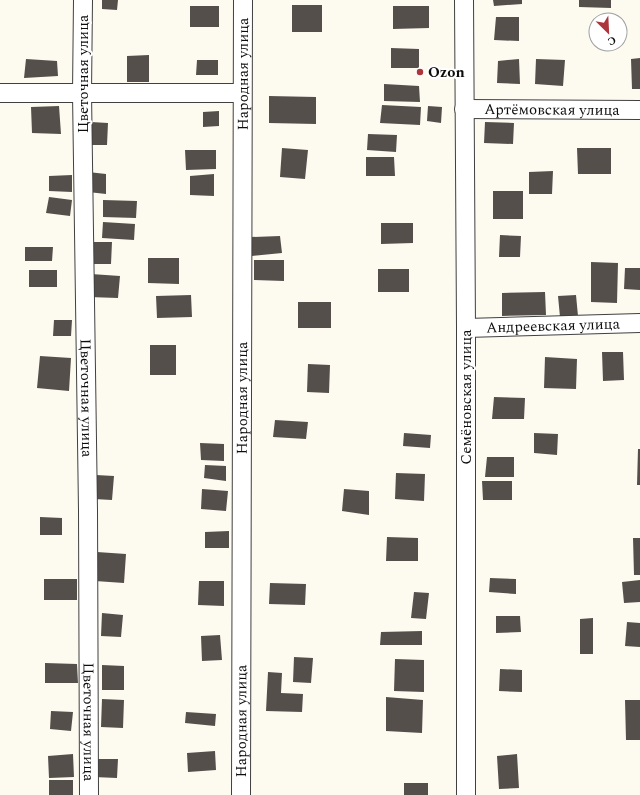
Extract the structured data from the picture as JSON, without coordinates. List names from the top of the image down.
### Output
{
  "streets": {
    "street": [
      "Цветочная улица",
      "Народная улица",
      "Артёмовская улица",
      "Андреевская улица",
      "Семёновская улица"
    ]
  },
  "crossings": [
    ["Артёмовская улица", "Семёновская улица"],
    ["Андреевская улица", "Семёновская улица"]
  ],
  "places": ["Ozon"],
  "north": "bottom right"
}
